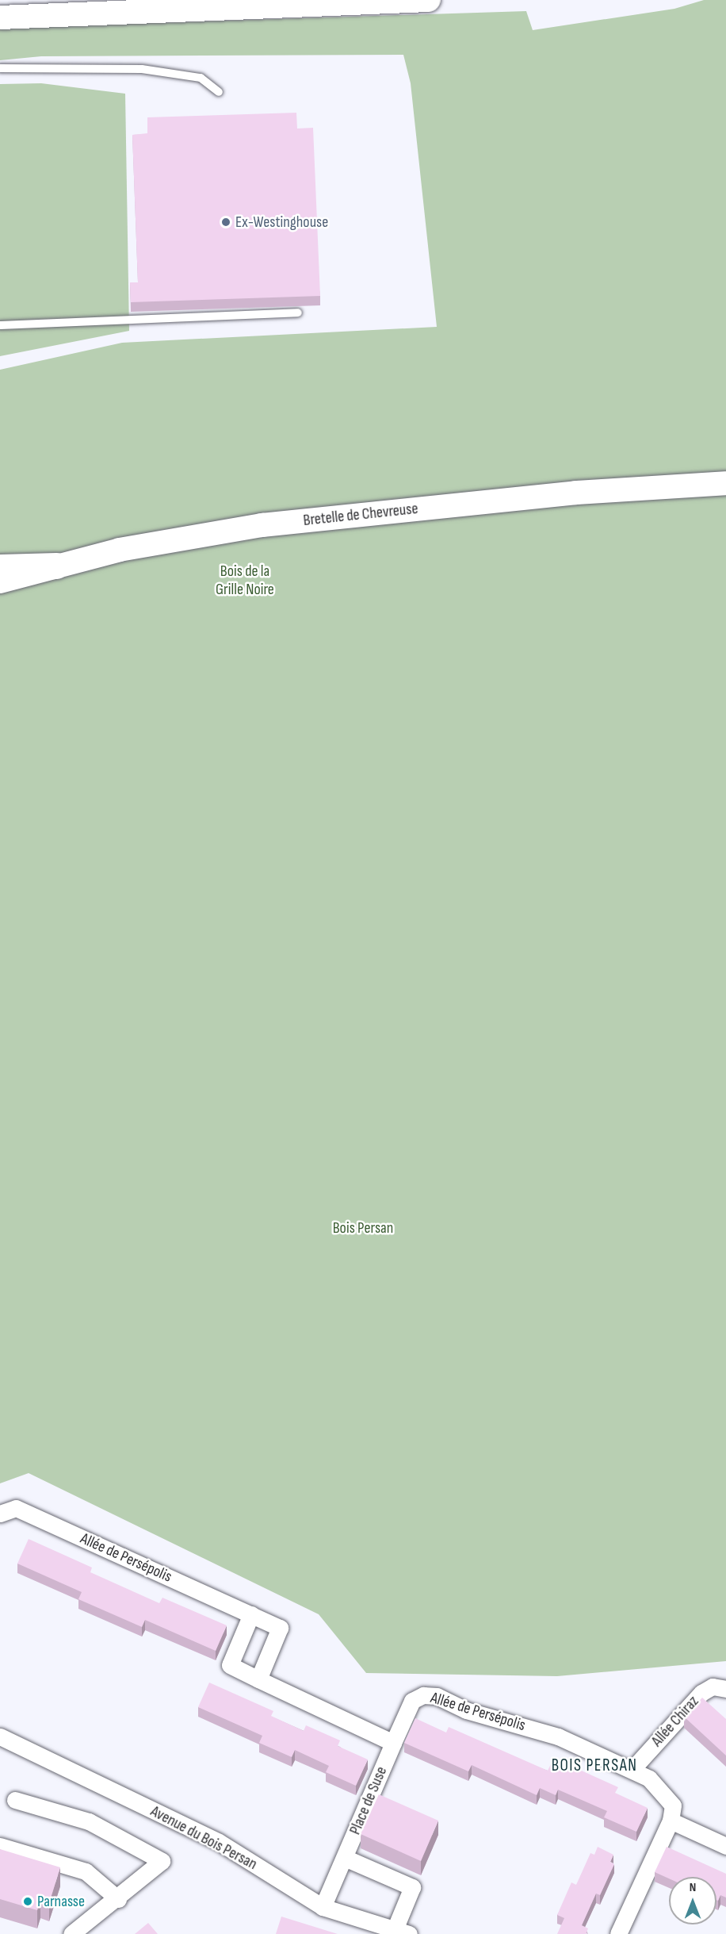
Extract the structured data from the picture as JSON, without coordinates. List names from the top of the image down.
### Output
{
  "streets": {
    "main road": ["Bretelle de Chevreuse"],
    "street": [
      "Allée de Persépolis",
      "Allée Chiraz",
      "Place de Suse",
      "Avenue du Bois Persan"
    ]
  },
  "crossings": [
    ["Allée de Persépolis", "Allée Chiraz"],
    ["Allée de Persépolis", "Place de Suse"],
    ["Place de Suse", "Avenue du Bois Persan"]
  ],
  "districts": ["BOIS PERSAN"],
  "parks": ["Bois de la Grille Noire", "Bois Persan"],
  "places": ["Ex-Westinghouse", "Parnasse"],
  "north": "top"
}
